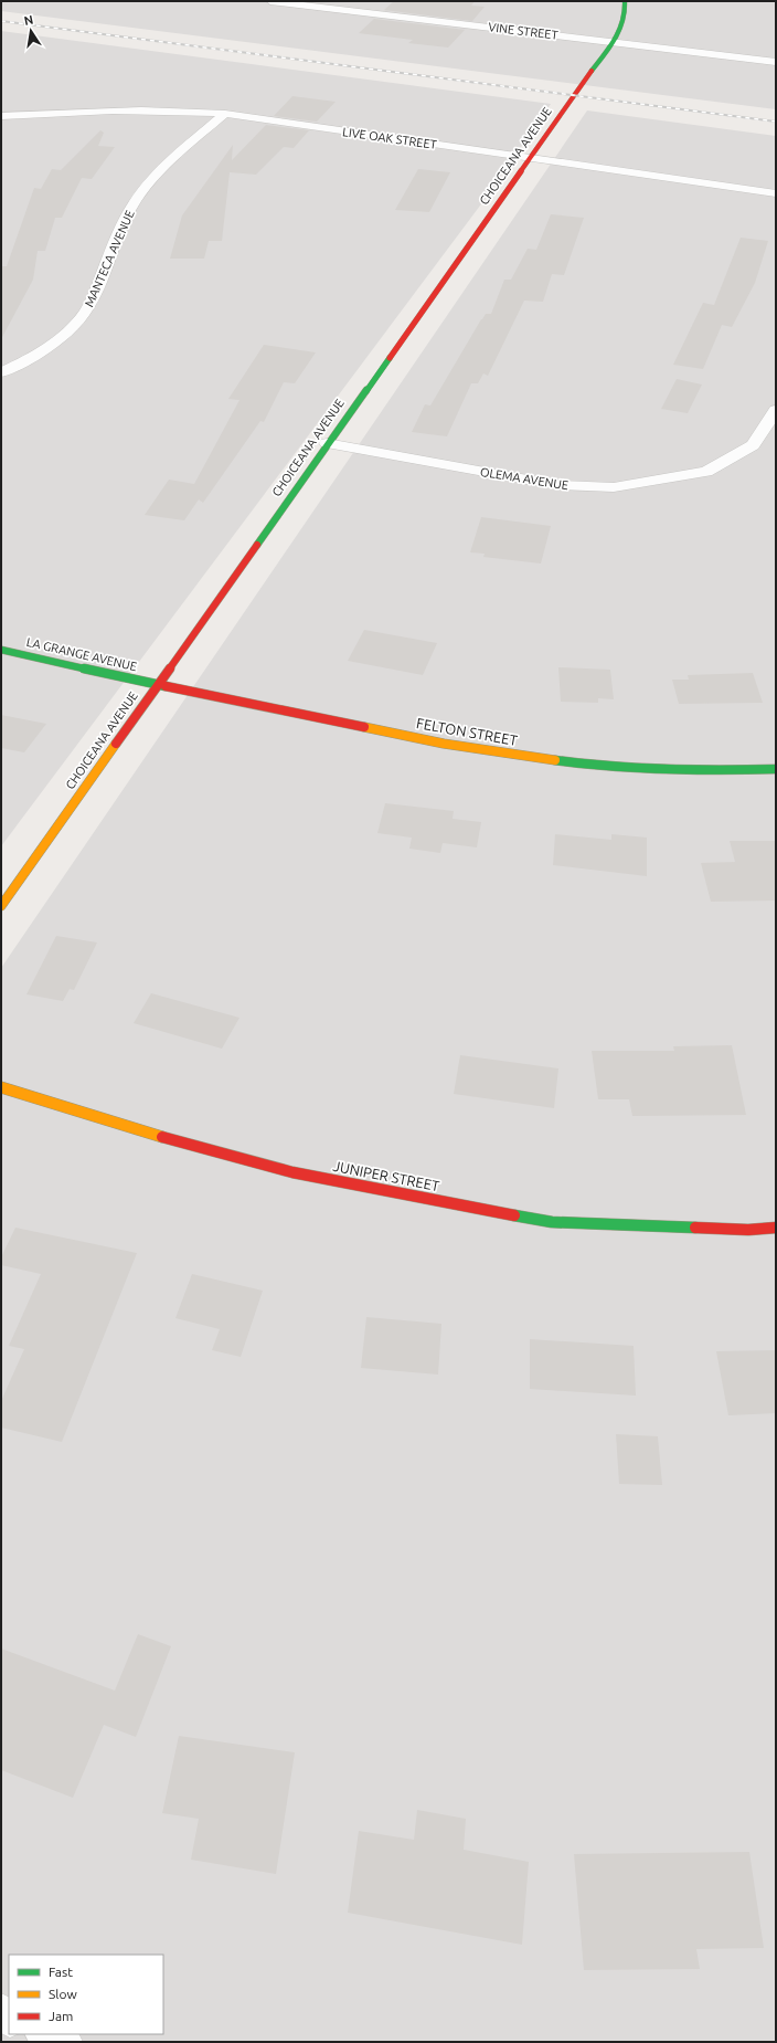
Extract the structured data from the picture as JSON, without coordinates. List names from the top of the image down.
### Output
{
  "streets": {
    "street": [
      "VINE STREET",
      "LIVE OAK STREET",
      "CHOICEANA AVENUE",
      "MANTECA AVENUE",
      "OLEMA AVENUE",
      "LA GRANGE AVENUE",
      "FELTON STREET",
      "JUNIPER STREET"
    ]
  },
  "crossings": [
    ["VINE STREET", "CHOICEANA AVENUE"],
    ["LIVE OAK STREET", "CHOICEANA AVENUE"],
    ["LIVE OAK STREET", "MANTECA AVENUE"],
    ["CHOICEANA AVENUE", "OLEMA AVENUE"],
    ["CHOICEANA AVENUE", "LA GRANGE AVENUE"],
    ["CHOICEANA AVENUE", "FELTON STREET"],
    ["LA GRANGE AVENUE", "FELTON STREET"]
  ],
  "legend": ["Fast", "Slow", "Jam"],
  "north": "top"
}
